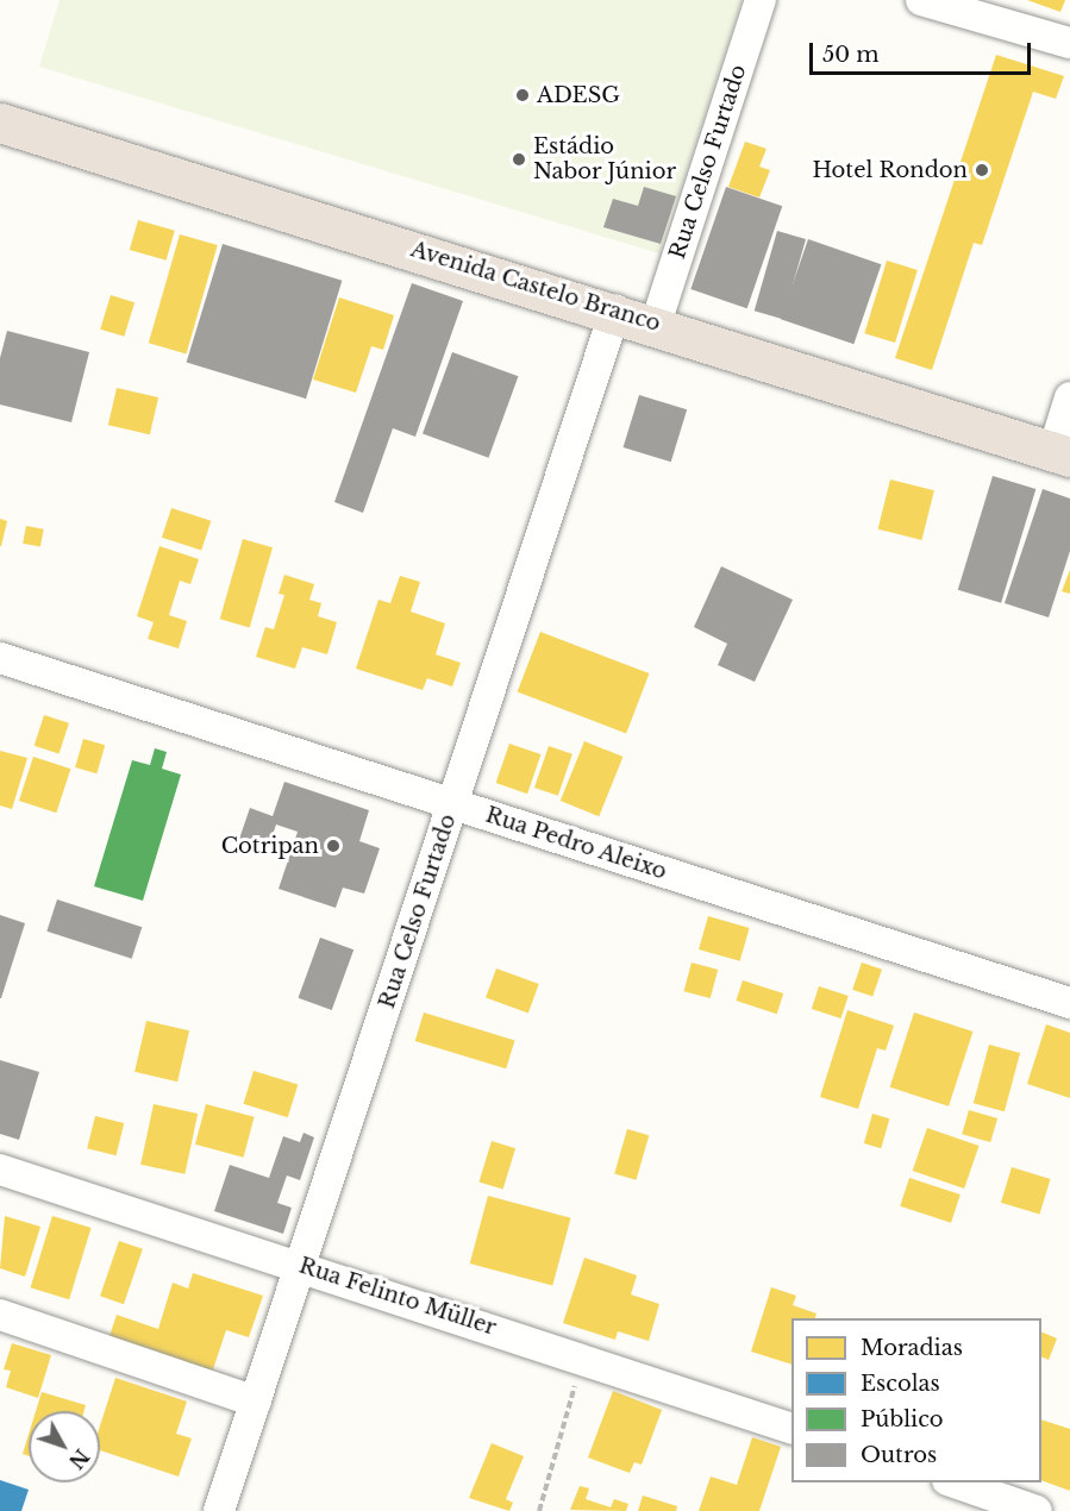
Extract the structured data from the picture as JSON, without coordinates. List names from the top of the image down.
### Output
{
  "streets": {
    "highway": ["Avenida Castelo Branco"],
    "street": ["Rua Celso Furtado", "Rua Pedro Aleixo", "Rua Felinto Müller"]
  },
  "crossings": [
    ["Rua Celso Furtado", "Avenida Castelo Branco"],
    ["Rua Celso Furtado", "Rua Pedro Aleixo"],
    ["Rua Celso Furtado", "Rua Felinto Müller"]
  ],
  "places": [
    "ADESG",
    "Estádio Nabor Júnior",
    "Hotel Rondon",
    "Cotripan"
  ],
  "legend": [
    "Moradias",
    "Escolas",
    "Público",
    "Outros"
  ],
  "scale_bar": "50 m",
  "north": "bottom right"
}
